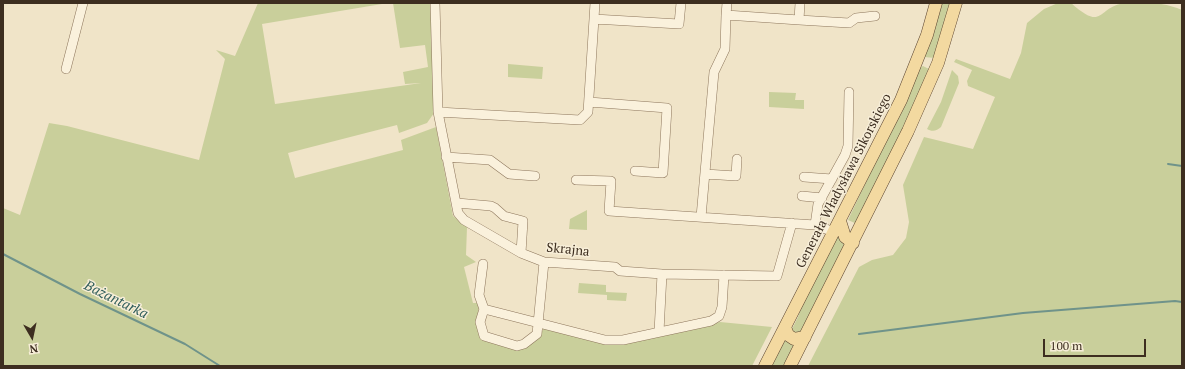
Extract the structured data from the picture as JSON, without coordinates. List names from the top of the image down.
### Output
{
  "streets": {
    "main road": ["Generała Władysława Sikorskiego"],
    "street": ["Skrajna"]
  },
  "water": ["Bażantarka"],
  "scale_bar": "100 m",
  "north": "bottom"
}
